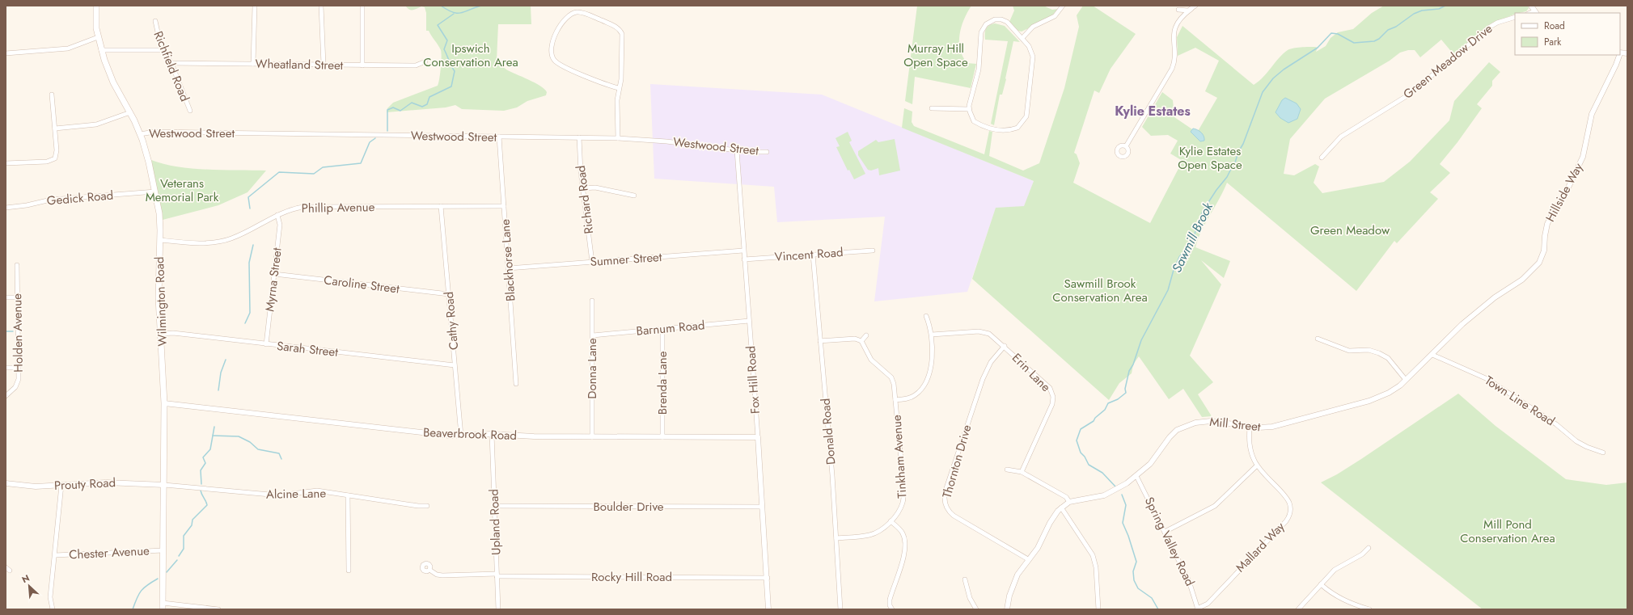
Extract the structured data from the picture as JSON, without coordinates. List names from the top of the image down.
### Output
{
  "streets": {
    "main road": ["Wilmington Road"],
    "street": [
      "Green Meadow Drive",
      "Wheatland Street",
      "Richfield Road",
      "Westwood Street",
      "Hillside Way",
      "Gedick Road",
      "Richard Road",
      "Phillip Avenue",
      "Vincent Road",
      "Sumner Street",
      "Blackhorse Lane",
      "Myrna Street",
      "Caroline Street",
      "Cathy Road",
      "Barnum Road",
      "Holden Avenue",
      "Sarah Street",
      "Donna Lane",
      "Erin Lane",
      "Fox Hill Road",
      "Brenda Lane",
      "Town Line Road",
      "Mill Street",
      "Donald Road",
      "Beaverbrook Road",
      "Tinkham Avenue",
      "Thornton Drive",
      "Prouty Road",
      "Alcine Lane",
      "Boulder Drive",
      "Upland Road",
      "Spring Valley Road",
      "Mallard Way",
      "Chester Avenue",
      "Rocky Hill Road"
    ]
  },
  "crossings": [
    ["Wheatland Street", "Richfield Road"],
    ["Westwood Street", "Richard Road"],
    ["Westwood Street", "Blackhorse Lane"],
    ["Westwood Street", "Wilmington Road"],
    ["Westwood Street", "Fox Hill Road"],
    ["Hillside Way", "Mill Street"],
    ["Gedick Road", "Wilmington Road"],
    ["Richard Road", "Sumner Street"],
    ["Phillip Avenue", "Blackhorse Lane"],
    ["Phillip Avenue", "Myrna Street"],
    ["Phillip Avenue", "Wilmington Road"],
    ["Phillip Avenue", "Cathy Road"],
    ["Vincent Road", "Fox Hill Road"],
    ["Vincent Road", "Donald Road"],
    ["Sumner Street", "Blackhorse Lane"],
    ["Sumner Street", "Fox Hill Road"],
    ["Myrna Street", "Caroline Street"],
    ["Myrna Street", "Sarah Street"],
    ["Caroline Street", "Cathy Road"],
    ["Wilmington Road", "Sarah Street"],
    ["Wilmington Road", "Beaverbrook Road"],
    ["Wilmington Road", "Prouty Road"],
    ["Wilmington Road", "Alcine Lane"],
    ["Wilmington Road", "Chester Avenue"],
    ["Cathy Road", "Sarah Street"],
    ["Cathy Road", "Beaverbrook Road"],
    ["Barnum Road", "Donna Lane"],
    ["Barnum Road", "Fox Hill Road"],
    ["Barnum Road", "Brenda Lane"],
    ["Donna Lane", "Beaverbrook Road"],
    ["Erin Lane", "Thornton Drive"],
    ["Fox Hill Road", "Beaverbrook Road"],
    ["Fox Hill Road", "Boulder Drive"],
    ["Fox Hill Road", "Rocky Hill Road"],
    ["Brenda Lane", "Beaverbrook Road"],
    ["Town Line Road", "Mill Street"],
    ["Mill Street", "Thornton Drive"],
    ["Mill Street", "Spring Valley Road"],
    ["Mill Street", "Mallard Way"],
    ["Donald Road", "Tinkham Avenue"],
    ["Beaverbrook Road", "Upland Road"],
    ["Prouty Road", "Alcine Lane"],
    ["Boulder Drive", "Upland Road"],
    ["Upland Road", "Rocky Hill Road"],
    ["Spring Valley Road", "Mallard Way"]
  ],
  "districts": ["Kylie Estates"],
  "water": ["Sawmill Brook"],
  "parks": [
    "Ipswich Conservation Area",
    "Murray Hill Open Space",
    "Kylie Estates Open Space",
    "Veterans Memorial Park",
    "Green Meadow",
    "Sawmill Brook Conservation Area",
    "Mill Pond Conservation Area"
  ],
  "legend": ["Road", "Park"],
  "north": "top left"
}
